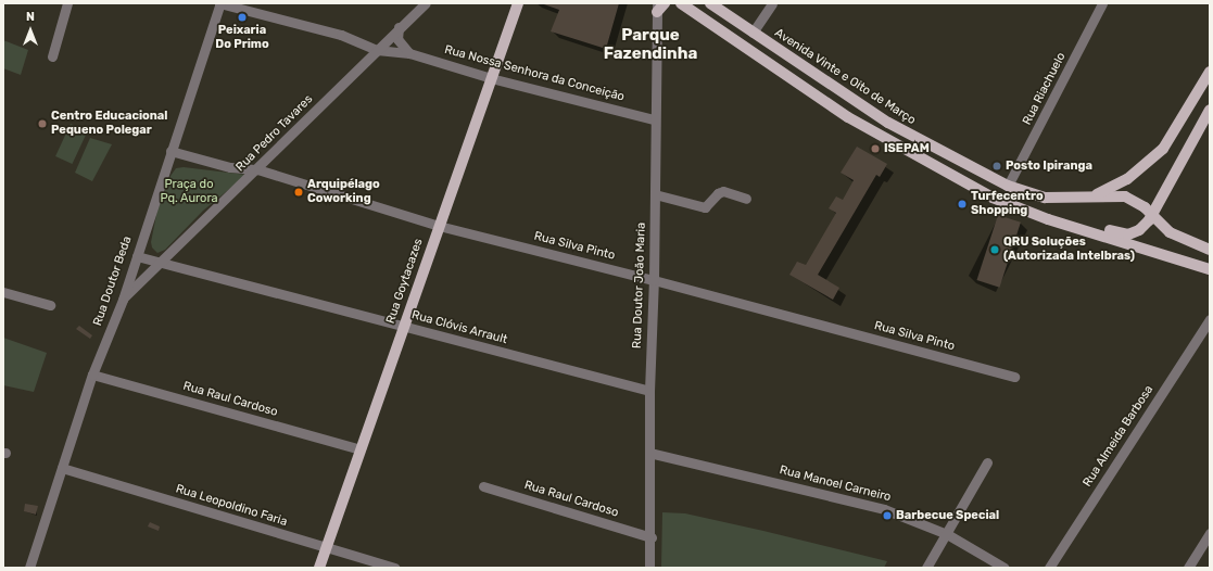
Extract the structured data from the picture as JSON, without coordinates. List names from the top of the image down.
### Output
{
  "streets": {
    "main road": ["Avenida Vinte e Oito de Março", "Rua Goytacazes"],
    "street": [
      "Rua Nossa Senhora da Conceição",
      "Rua Riachuelo",
      "Rua Pedro Tavares",
      "Rua Silva Pinto",
      "Rua Doutor Beda",
      "Rua Doutor João Maria",
      "Rua Clóvis Arrault",
      "Rua Raul Cardoso",
      "Rua Almeida Barbosa",
      "Rua Manoel Carneiro",
      "Rua Leopoldino Faria"
    ]
  },
  "crossings": [
    ["Rua Nossa Senhora da Conceição", "Rua Pedro Tavares"],
    ["Rua Nossa Senhora da Conceição", "Rua Doutor Beda"],
    ["Rua Nossa Senhora da Conceição", "Rua Goytacazes"],
    ["Rua Nossa Senhora da Conceição", "Rua Doutor João Maria"],
    ["Avenida Vinte e Oito de Março", "Rua Riachuelo"],
    ["Rua Pedro Tavares", "Rua Silva Pinto"],
    ["Rua Pedro Tavares", "Rua Doutor Beda"],
    ["Rua Pedro Tavares", "Rua Clóvis Arrault"],
    ["Rua Silva Pinto", "Rua Doutor Beda"],
    ["Rua Silva Pinto", "Rua Goytacazes"],
    ["Rua Silva Pinto", "Rua Doutor João Maria"],
    ["Rua Doutor Beda", "Rua Clóvis Arrault"],
    ["Rua Doutor Beda", "Rua Raul Cardoso"],
    ["Rua Doutor Beda", "Rua Leopoldino Faria"],
    ["Rua Goytacazes", "Rua Clóvis Arrault"],
    ["Rua Goytacazes", "Rua Raul Cardoso"],
    ["Rua Goytacazes", "Rua Leopoldino Faria"],
    ["Rua Doutor João Maria", "Rua Clóvis Arrault"],
    ["Rua Doutor João Maria", "Rua Raul Cardoso"],
    ["Rua Doutor João Maria", "Rua Manoel Carneiro"]
  ],
  "districts": ["Parque Fazendinha"],
  "parks": ["Praça do Pq. Aurora"],
  "places": [
    "Peixaria Do Primo",
    "Centro Educacional Pequeno Polegar",
    "ISEPAM",
    "Posto Ipiranga",
    "Arquipélago Coworking",
    "Turfecentro Shopping",
    "QRU Soluções (Autorizada Intelbras)",
    "Barbecue Special"
  ],
  "north": "top"
}
